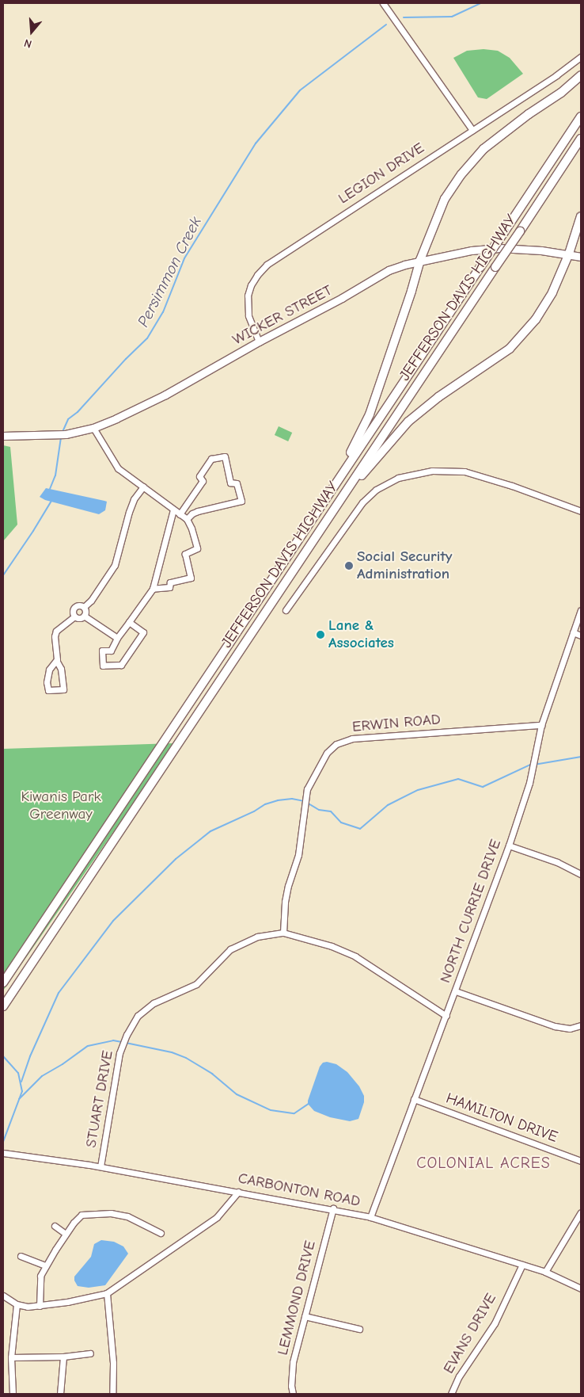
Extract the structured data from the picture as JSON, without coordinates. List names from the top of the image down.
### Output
{
  "streets": {
    "highway": ["JEFFERSON DAVIS HIGHWAY"],
    "main road": ["WICKER STREET"],
    "street": [
      "LEGION DRIVE",
      "ERWIN ROAD",
      "NORTH CURRIE DRIVE",
      "STUART DRIVE",
      "HAMILTON DRIVE",
      "CARBONTON ROAD",
      "LEMMOND DRIVE",
      "EVANS DRIVE"
    ]
  },
  "crossings": [
    ["LEGION DRIVE", "WICKER STREET"],
    ["ERWIN ROAD", "NORTH CURRIE DRIVE"],
    ["ERWIN ROAD", "STUART DRIVE"],
    ["NORTH CURRIE DRIVE", "STUART DRIVE"],
    ["NORTH CURRIE DRIVE", "HAMILTON DRIVE"],
    ["NORTH CURRIE DRIVE", "CARBONTON ROAD"],
    ["STUART DRIVE", "CARBONTON ROAD"],
    ["CARBONTON ROAD", "LEMMOND DRIVE"],
    ["CARBONTON ROAD", "EVANS DRIVE"]
  ],
  "districts": ["COLONIAL ACRES"],
  "water": ["Persimmon Creek"],
  "parks": ["Kiwanis Park Greenway"],
  "places": ["Social Security Administration", "Lane & Associates"],
  "north": "bottom"
}
